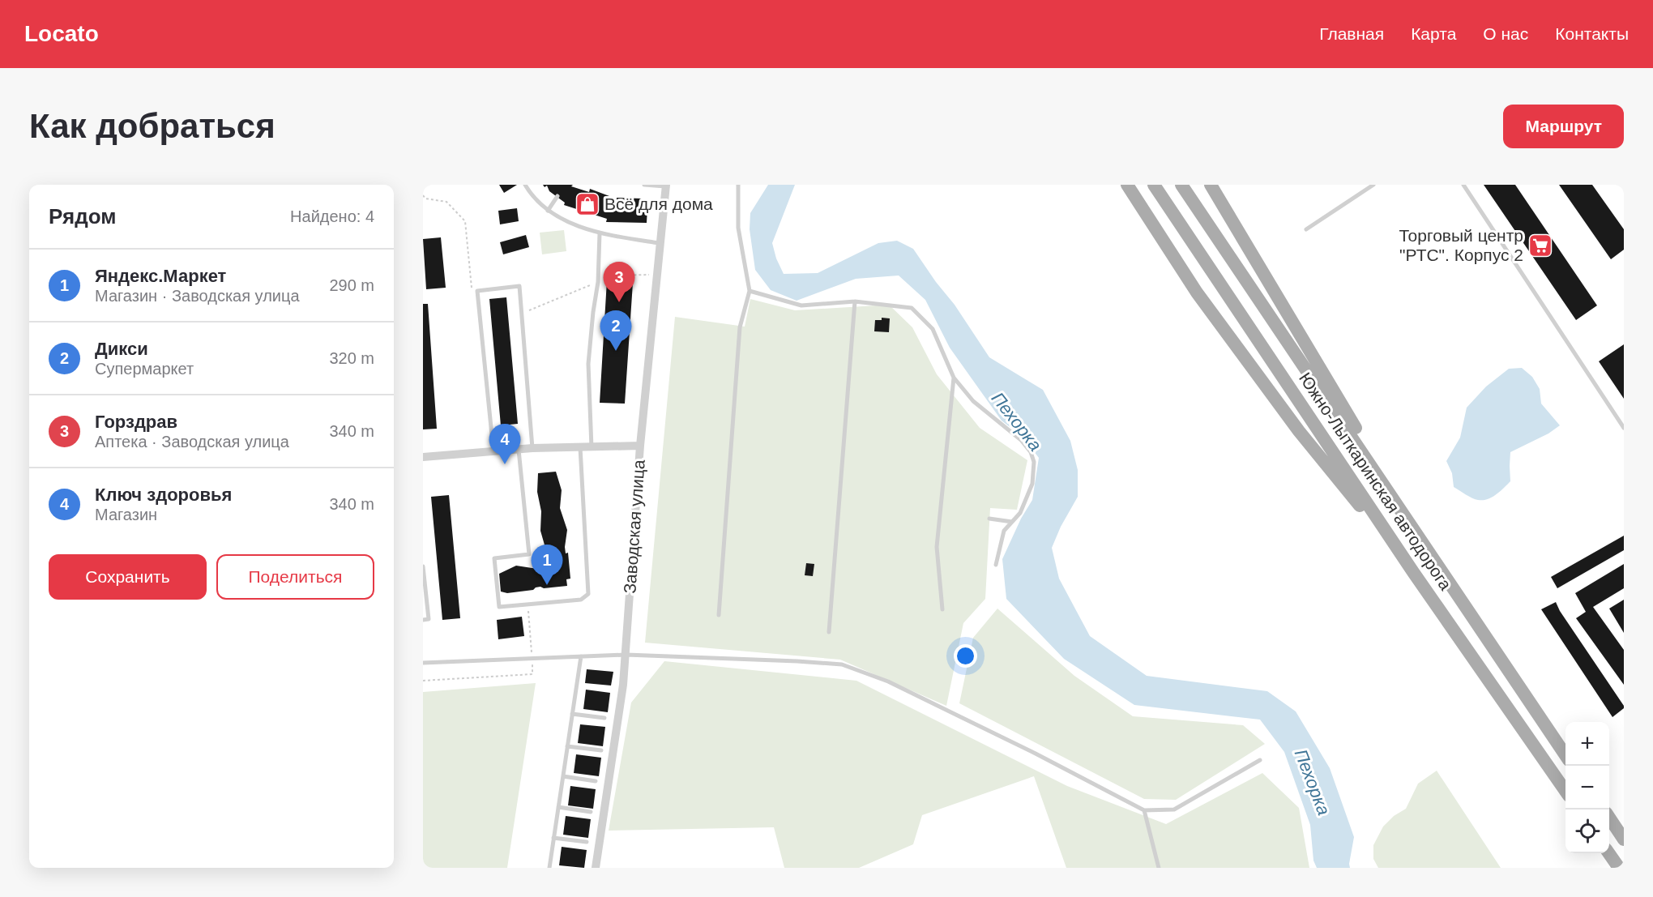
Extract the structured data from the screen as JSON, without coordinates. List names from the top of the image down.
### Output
{
  "streets": {
    "main road": ["Южно-Лыткаринская автодорога"],
    "street": ["Заводская улица"]
  },
  "water": ["Пехорка"],
  "places": {
    "shop": ["Всё для дома"],
    "supermarket": ["Торговый центр \"РТС\". Корпус 2"]
  },
  "page": {
    "header": "Locato",
    "nav": [
      "Главная",
      "Карта",
      "О нас",
      "Контакты"
    ],
    "buttons": [
      "Маршрут",
      ["Сохранить", "Поделиться"]
    ],
    "title": "Как добраться",
    "heading": ["Рядом", "Найдено: 4"],
    "list": [
      {
        "mark": "1",
        "name": "Яндекс.Маркет",
        "note": "Магазин · Заводская улица",
        "value": "290 m"
      },
      {
        "mark": "2",
        "name": "Дикси",
        "note": "Супермаркет",
        "value": "320 m"
      },
      {
        "mark": "3",
        "name": "Горздрав",
        "note": "Аптека · Заводская улица",
        "value": "340 m"
      },
      {
        "mark": "4",
        "name": "Ключ здоровья",
        "note": "Магазин",
        "value": "340 m"
      }
    ],
    "pins": [
      "3",
      "2",
      "4",
      "1"
    ],
    "map_buttons": ["+", "−"]
  }
}
